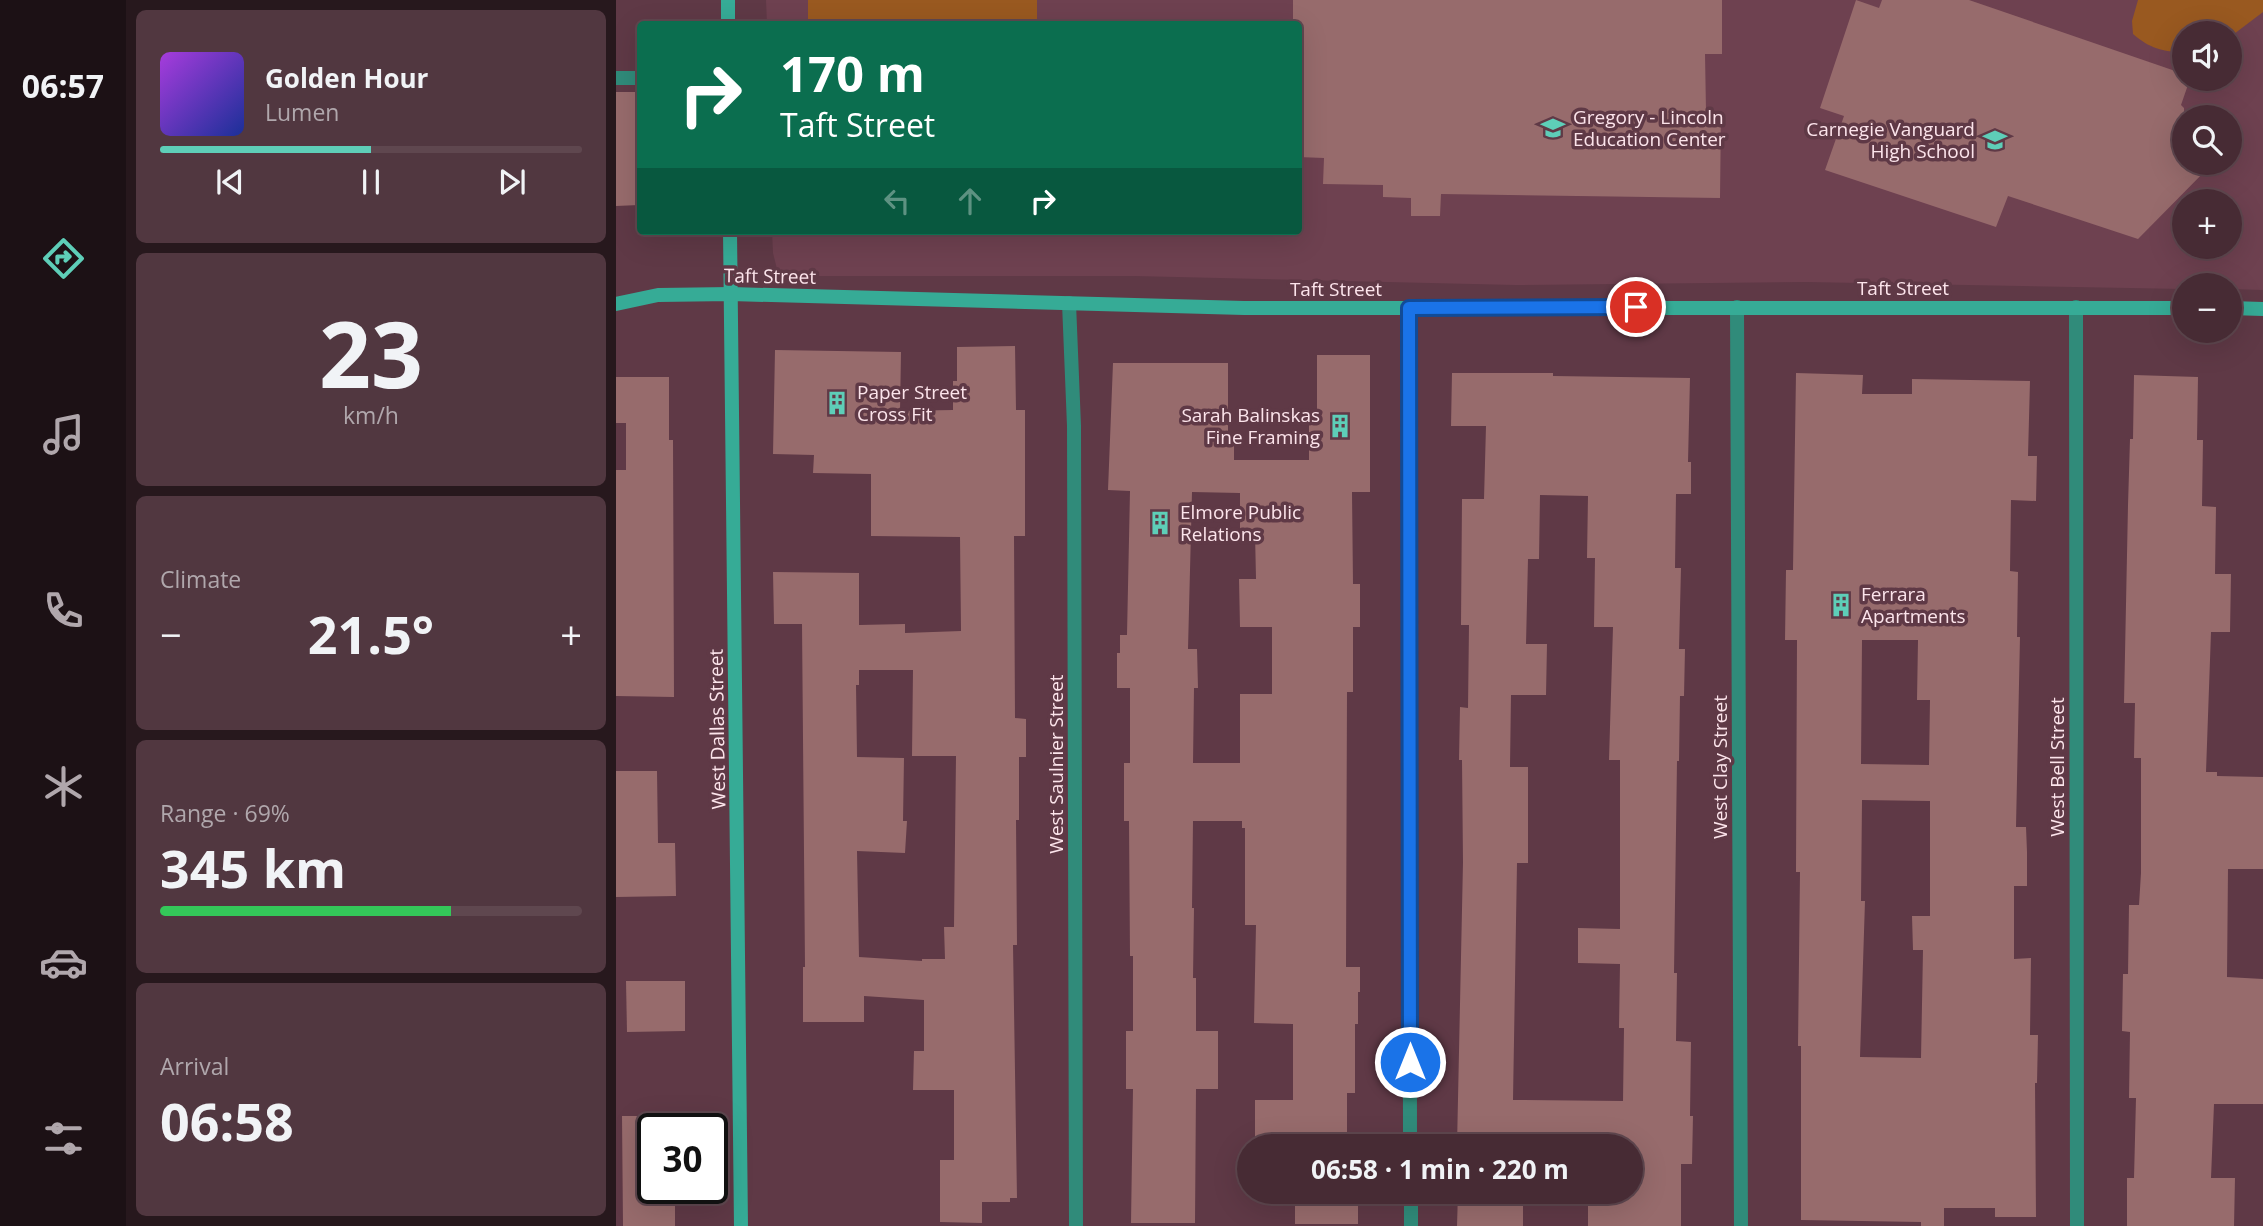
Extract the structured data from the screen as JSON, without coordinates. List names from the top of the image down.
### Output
{
  "streets": {
    "street": [
      "Taft Street",
      "West Dallas Street",
      "West Saulnier Street",
      "West Clay Street",
      "West Bell Street"
    ]
  },
  "crossings": [
    ["Taft Street", "West Dallas Street"],
    ["Taft Street", "West Saulnier Street"],
    ["Taft Street", "West Clay Street"],
    ["Taft Street", "West Bell Street"]
  ],
  "places": {
    "school or university": ["Gregory - Lincoln Education Center", "Carnegie Vanguard High School"],
    "building": [
      "Paper Street Cross Fit",
      "Sarah Balinskas Fine Framing",
      "Elmore Public Relations",
      "Ferrara Apartments"
    ]
  },
  "page": {
    "tabs": "06:57",
    "map_buttons": ["+", "−"],
    "turn": ["170 m", "Taft Street"],
    "song": ["Golden Hour", "Lumen"],
    "tile": [
      ["23", "km/h"],
      "Climate",
      ["Range · 69%", "345 km"],
      ["Arrival", "06:58"]
    ],
    "heat": ["−", "21.5°", "+"],
    "limit": "30",
    "trip": "06:58 · 1 min · 220 m"
  }
}
